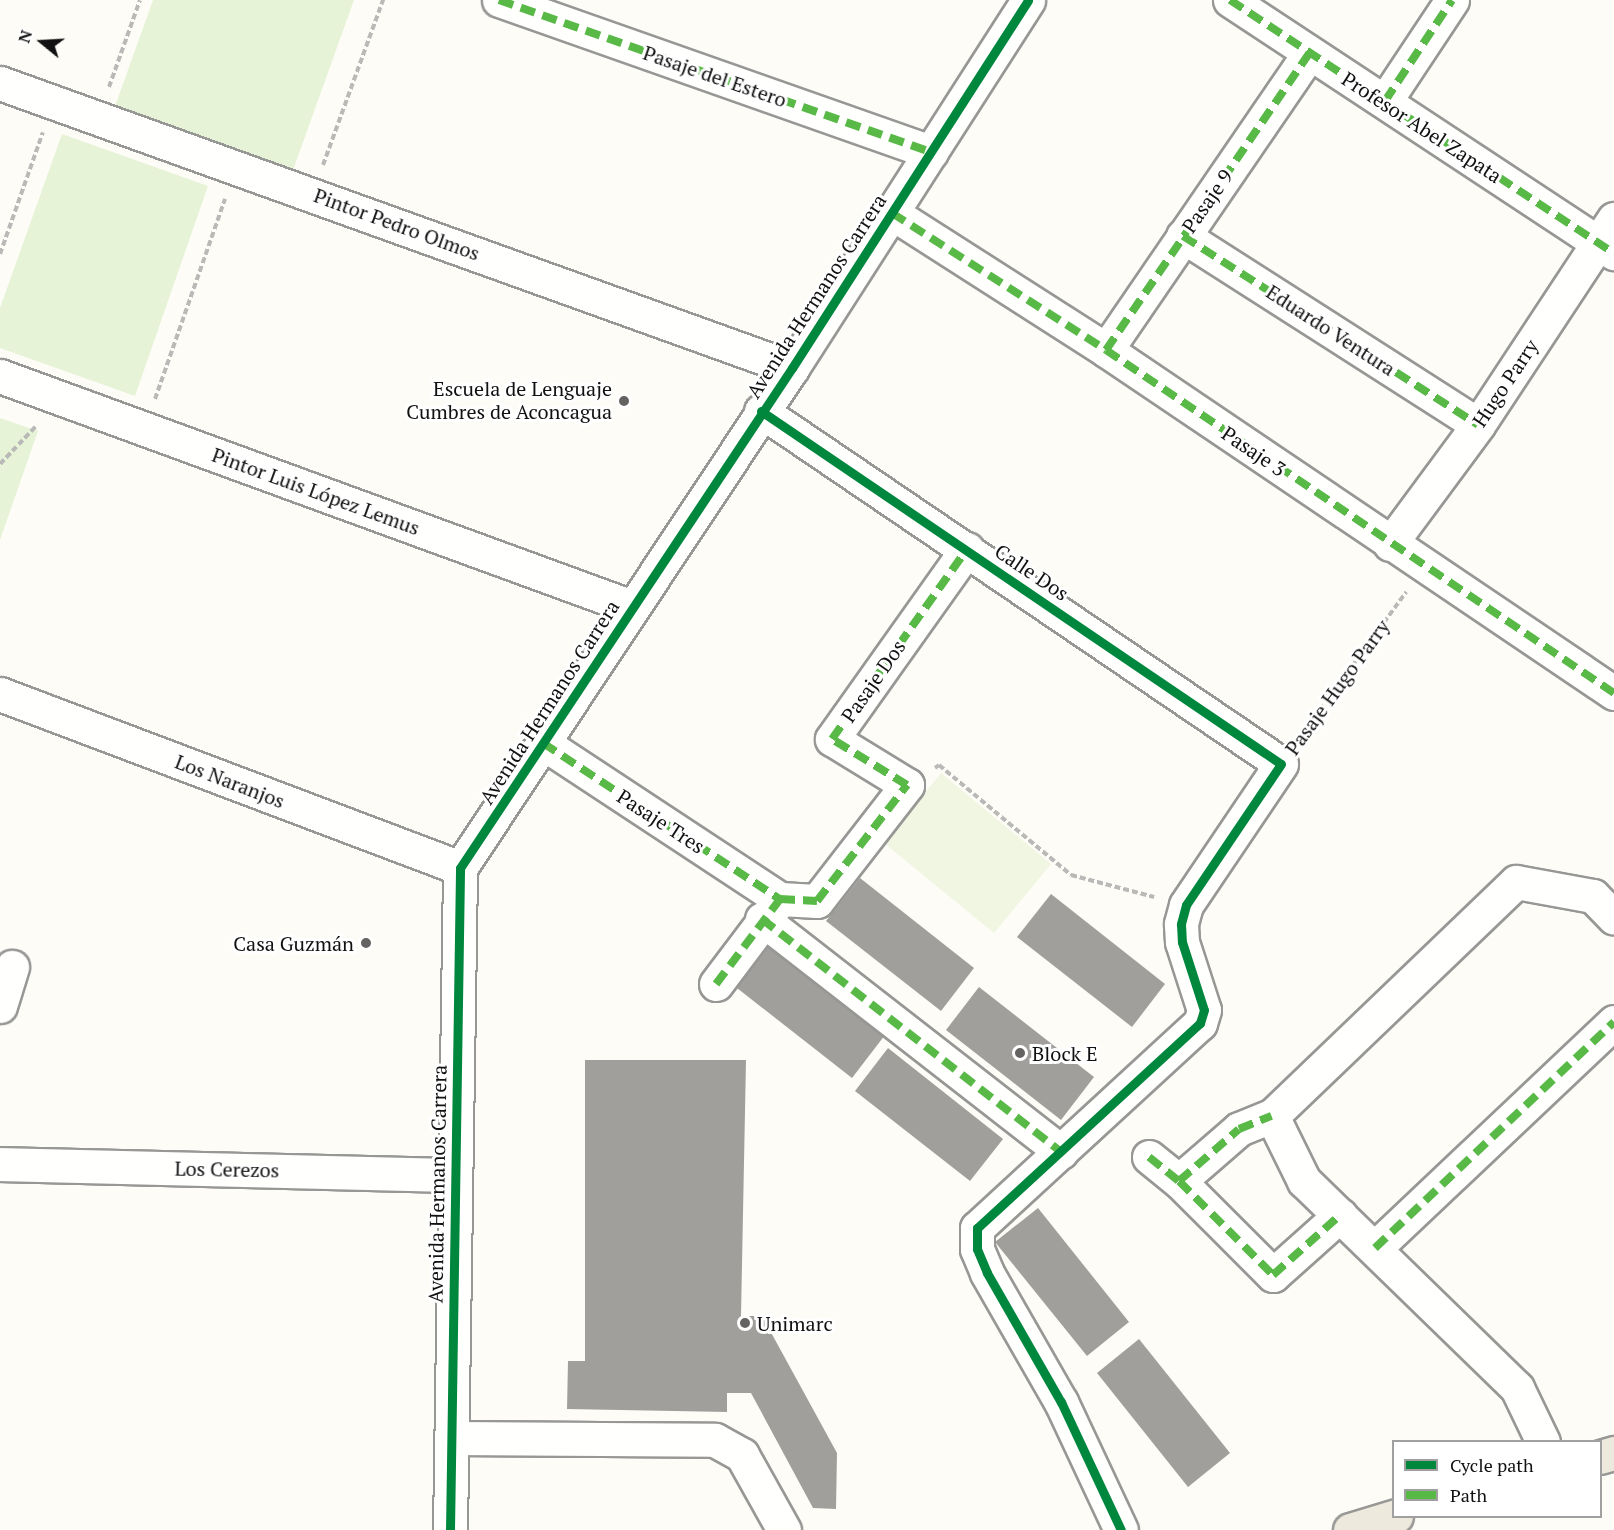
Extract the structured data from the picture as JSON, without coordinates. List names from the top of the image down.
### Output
{
  "streets": {
    "street": [
      "Pasaje del Estero",
      "Profesor Abel Zapata",
      "Pasaje 9",
      "Pintor Pedro Olmos",
      "Avenida Hermanos Carrera",
      "Eduardo Ventura",
      "Hugo Parry",
      "Pasaje 3",
      "Pintor Luis López Lemus",
      "Calle Dos",
      "Pasaje Dos",
      "Pasaje Hugo Parry",
      "Los Naranjos",
      "Pasaje Tres",
      "Los Cerezos"
    ]
  },
  "crossings": [
    ["Pasaje del Estero", "Avenida Hermanos Carrera"],
    ["Profesor Abel Zapata", "Pasaje 9"],
    ["Profesor Abel Zapata", "Hugo Parry"],
    ["Pasaje 9", "Eduardo Ventura"],
    ["Pasaje 9", "Pasaje 3"],
    ["Pintor Pedro Olmos", "Avenida Hermanos Carrera"],
    ["Avenida Hermanos Carrera", "Pasaje 3"],
    ["Avenida Hermanos Carrera", "Pintor Luis López Lemus"],
    ["Avenida Hermanos Carrera", "Calle Dos"],
    ["Avenida Hermanos Carrera", "Los Naranjos"],
    ["Avenida Hermanos Carrera", "Pasaje Tres"],
    ["Avenida Hermanos Carrera", "Los Cerezos"],
    ["Eduardo Ventura", "Hugo Parry"],
    ["Hugo Parry", "Pasaje 3"],
    ["Pasaje 3", "Pasaje Hugo Parry"],
    ["Calle Dos", "Pasaje Dos"],
    ["Calle Dos", "Pasaje Hugo Parry"],
    ["Pasaje Hugo Parry", "Pasaje Tres"]
  ],
  "places": [
    "Escuela de Lenguaje Cumbres de Aconcagua",
    "Casa Guzmán",
    "Block E",
    "Unimarc"
  ],
  "legend": ["Cycle path", "Path"],
  "north": "left"
}
